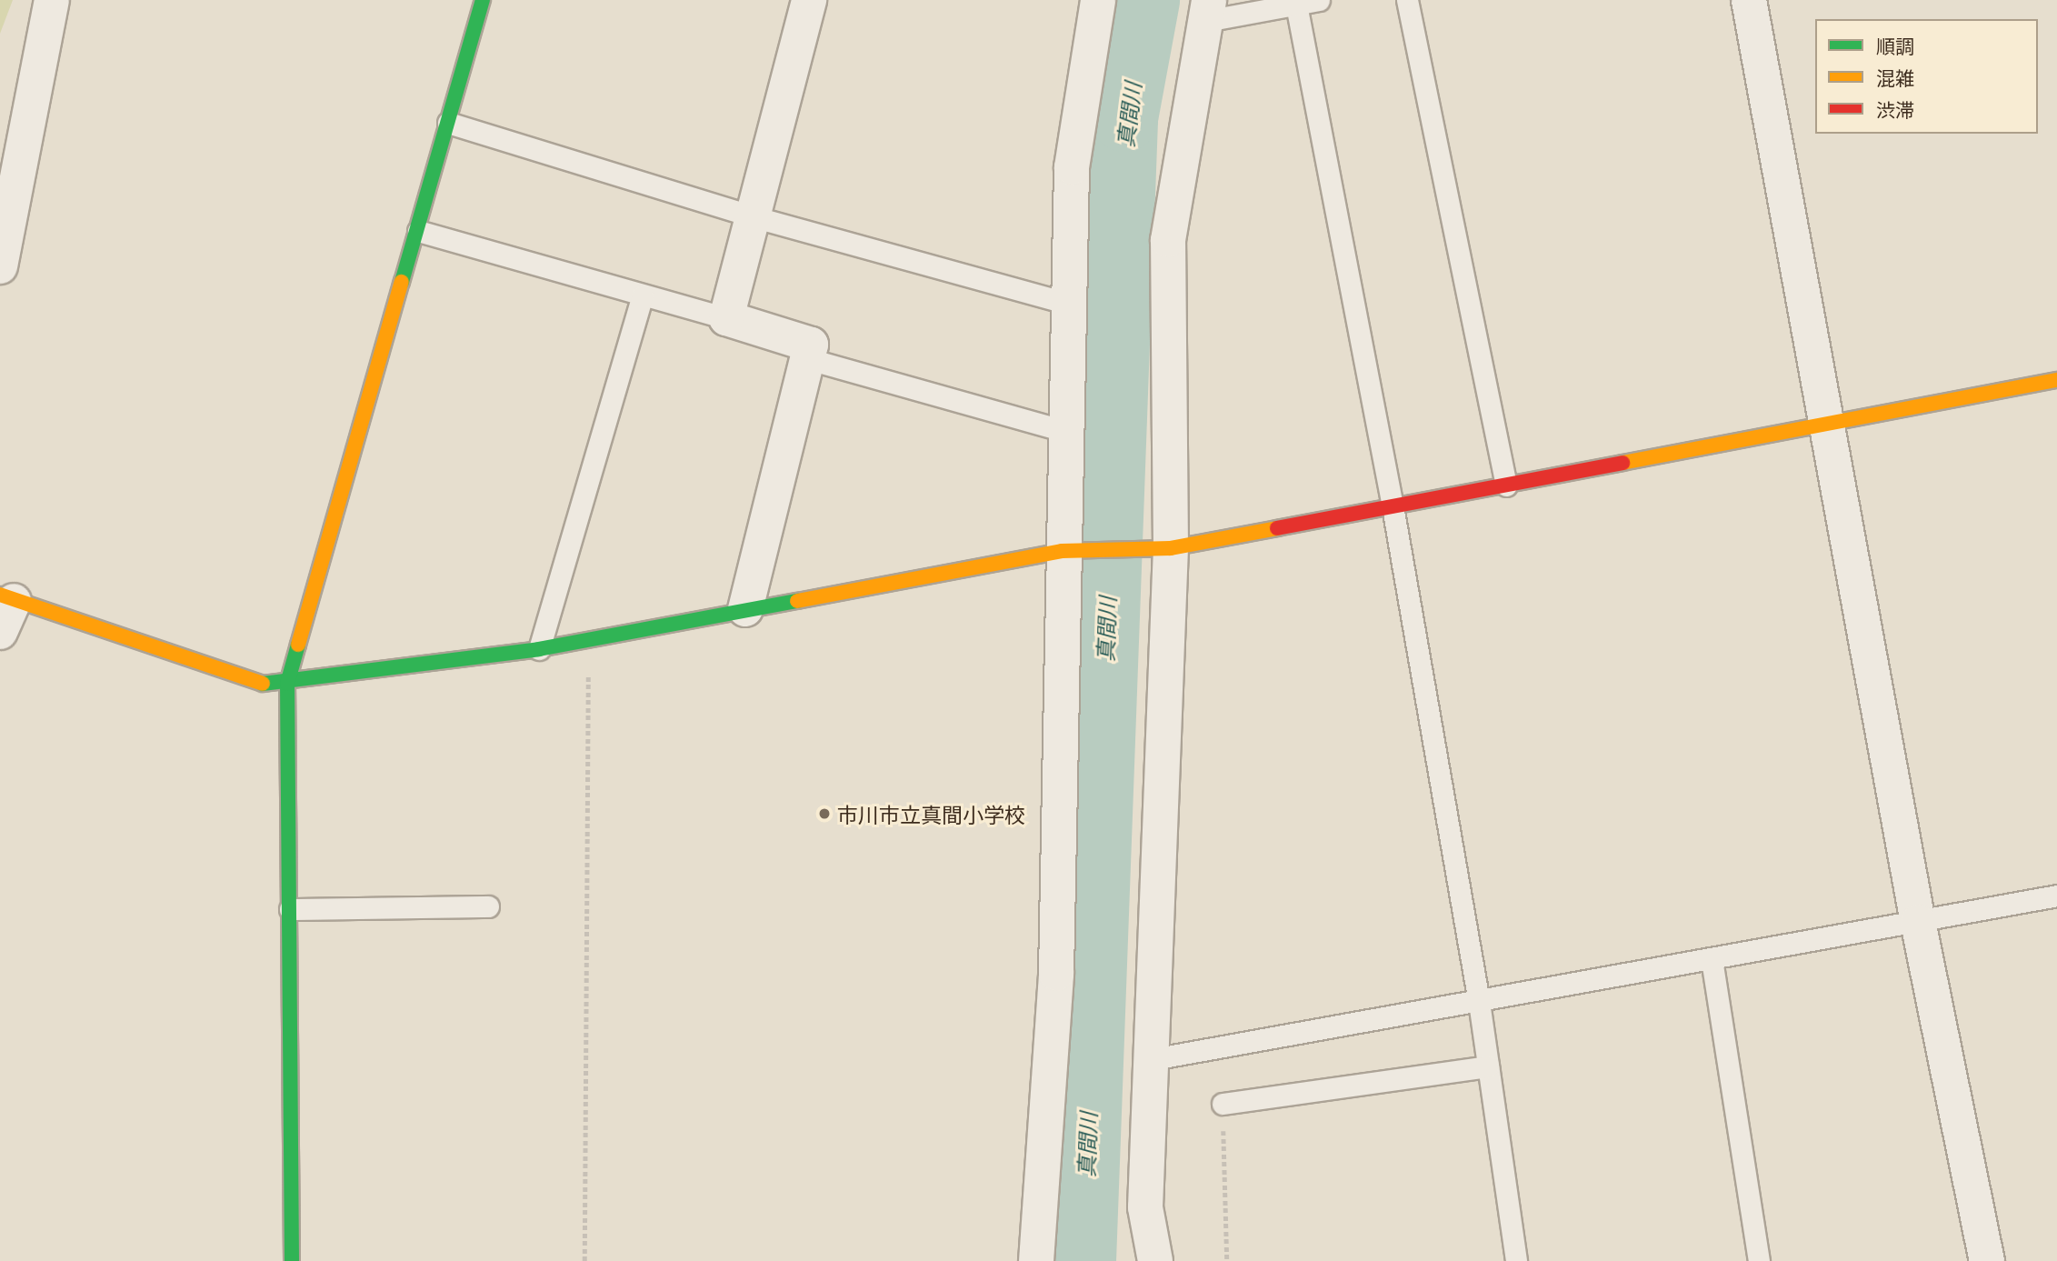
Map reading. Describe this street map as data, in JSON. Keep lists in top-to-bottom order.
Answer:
{
  "water": ["真間川"],
  "places": ["市川市立真間小学校"],
  "legend": ["順調", "混雑", "渋滞"]
}
